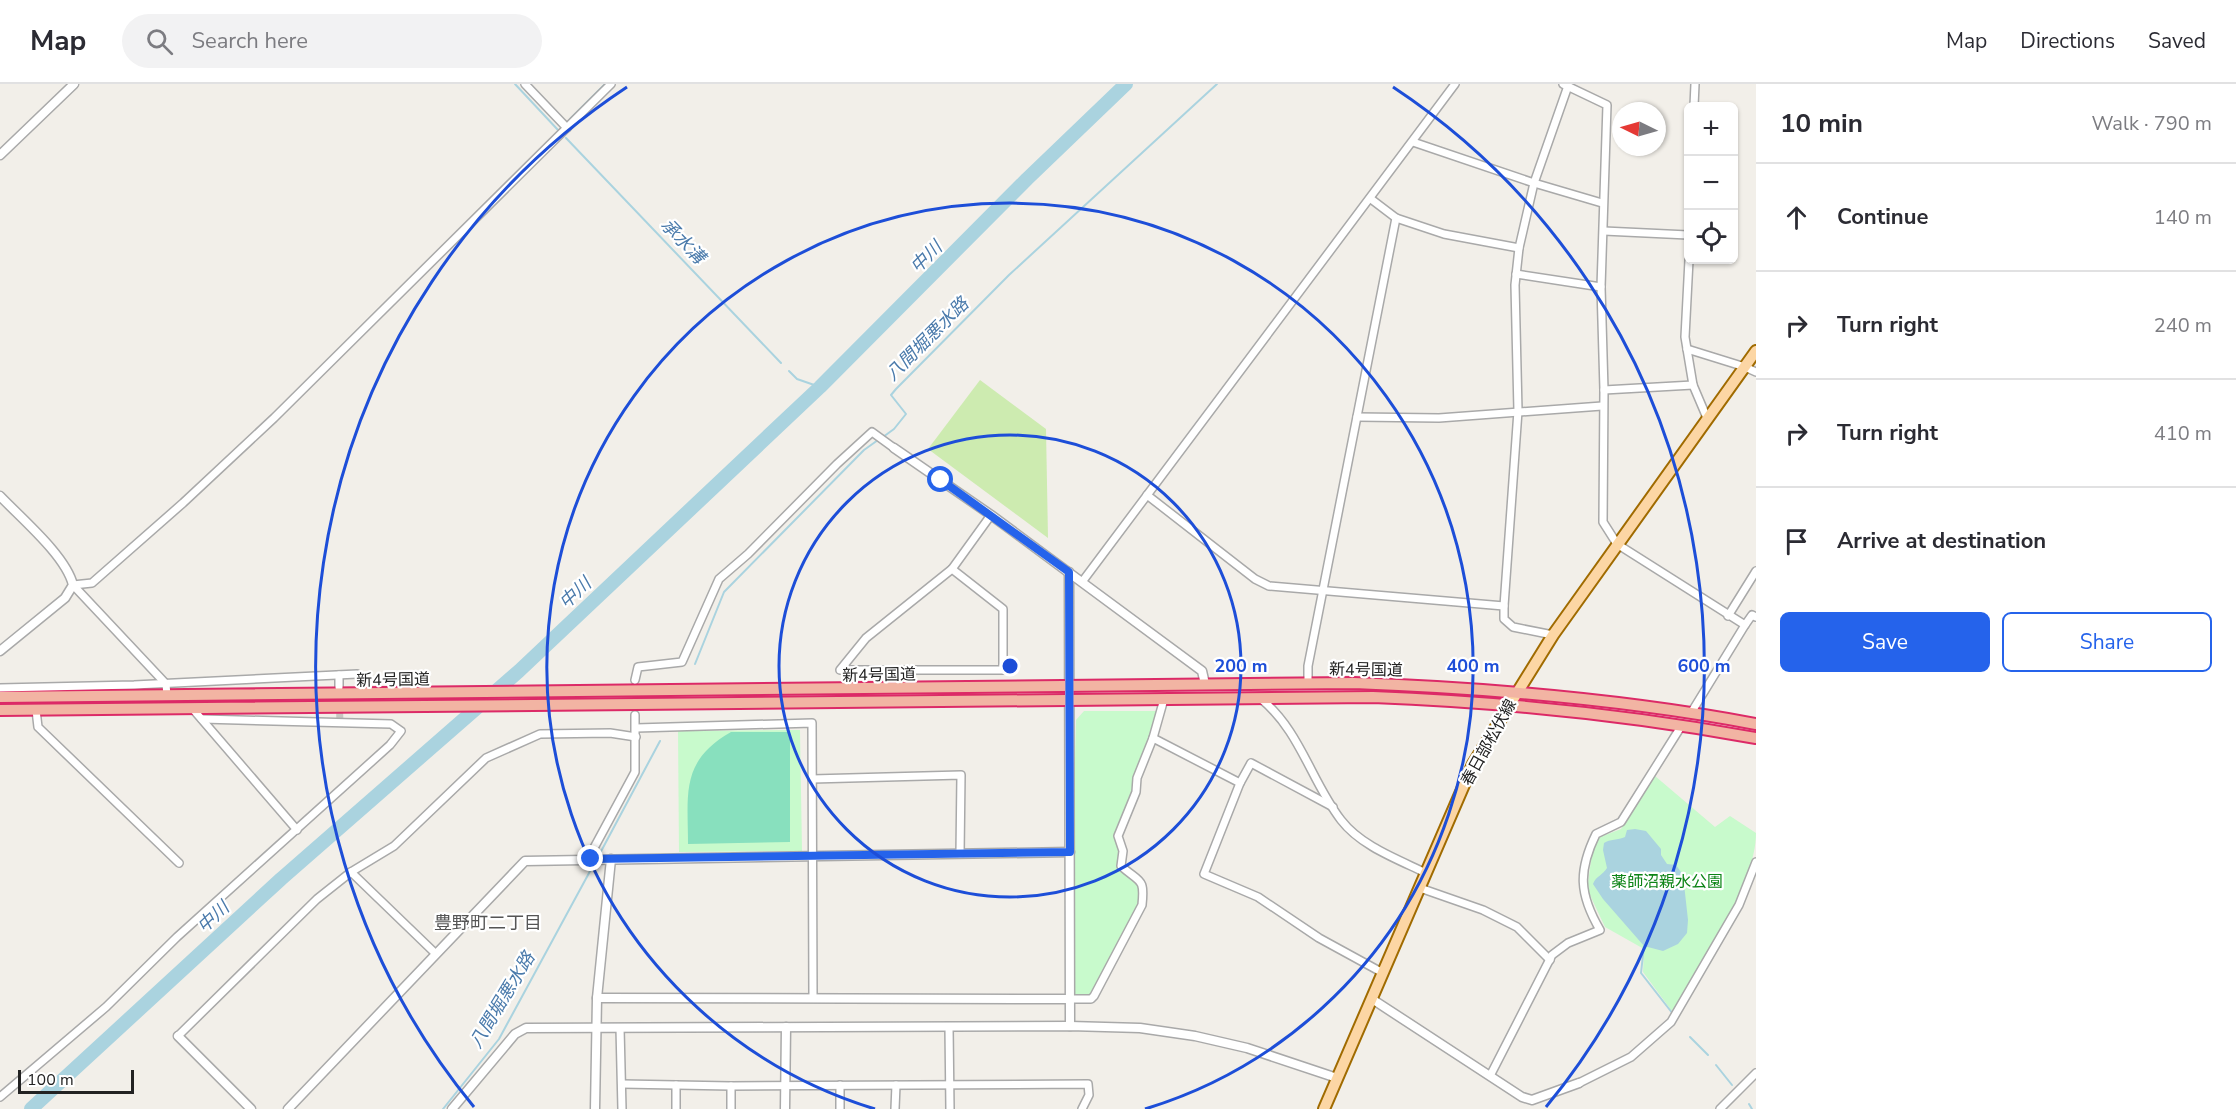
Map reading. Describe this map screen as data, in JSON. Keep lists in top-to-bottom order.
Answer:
{
  "streets": {
    "highway": ["新4号国道"],
    "main road": ["春日部松伏線"]
  },
  "crossings": [
    ["新4号国道", "春日部松伏線"]
  ],
  "districts": ["豊野町二丁目"],
  "water": ["承水溝", "中川", "八間堀悪水路"],
  "parks": ["薬師沼親水公園"],
  "scale_bar": "100 m",
  "north": "left",
  "page": {
    "header": "Map",
    "search": "Search here",
    "nav": ["Map", "Directions", "Saved"],
    "heading": ["10 min", "Walk · 790 m"],
    "map_buttons": ["+", "−"],
    "list": [
      ["Continue", "140 m"],
      ["Turn right", "240 m"],
      ["Turn right", "410 m"],
      "Arrive at destination"
    ],
    "buttons": ["Save", "Share"],
    "scale": "100 m"
  },
  "rings": ["200 m", "400 m", "600 m"]
}
